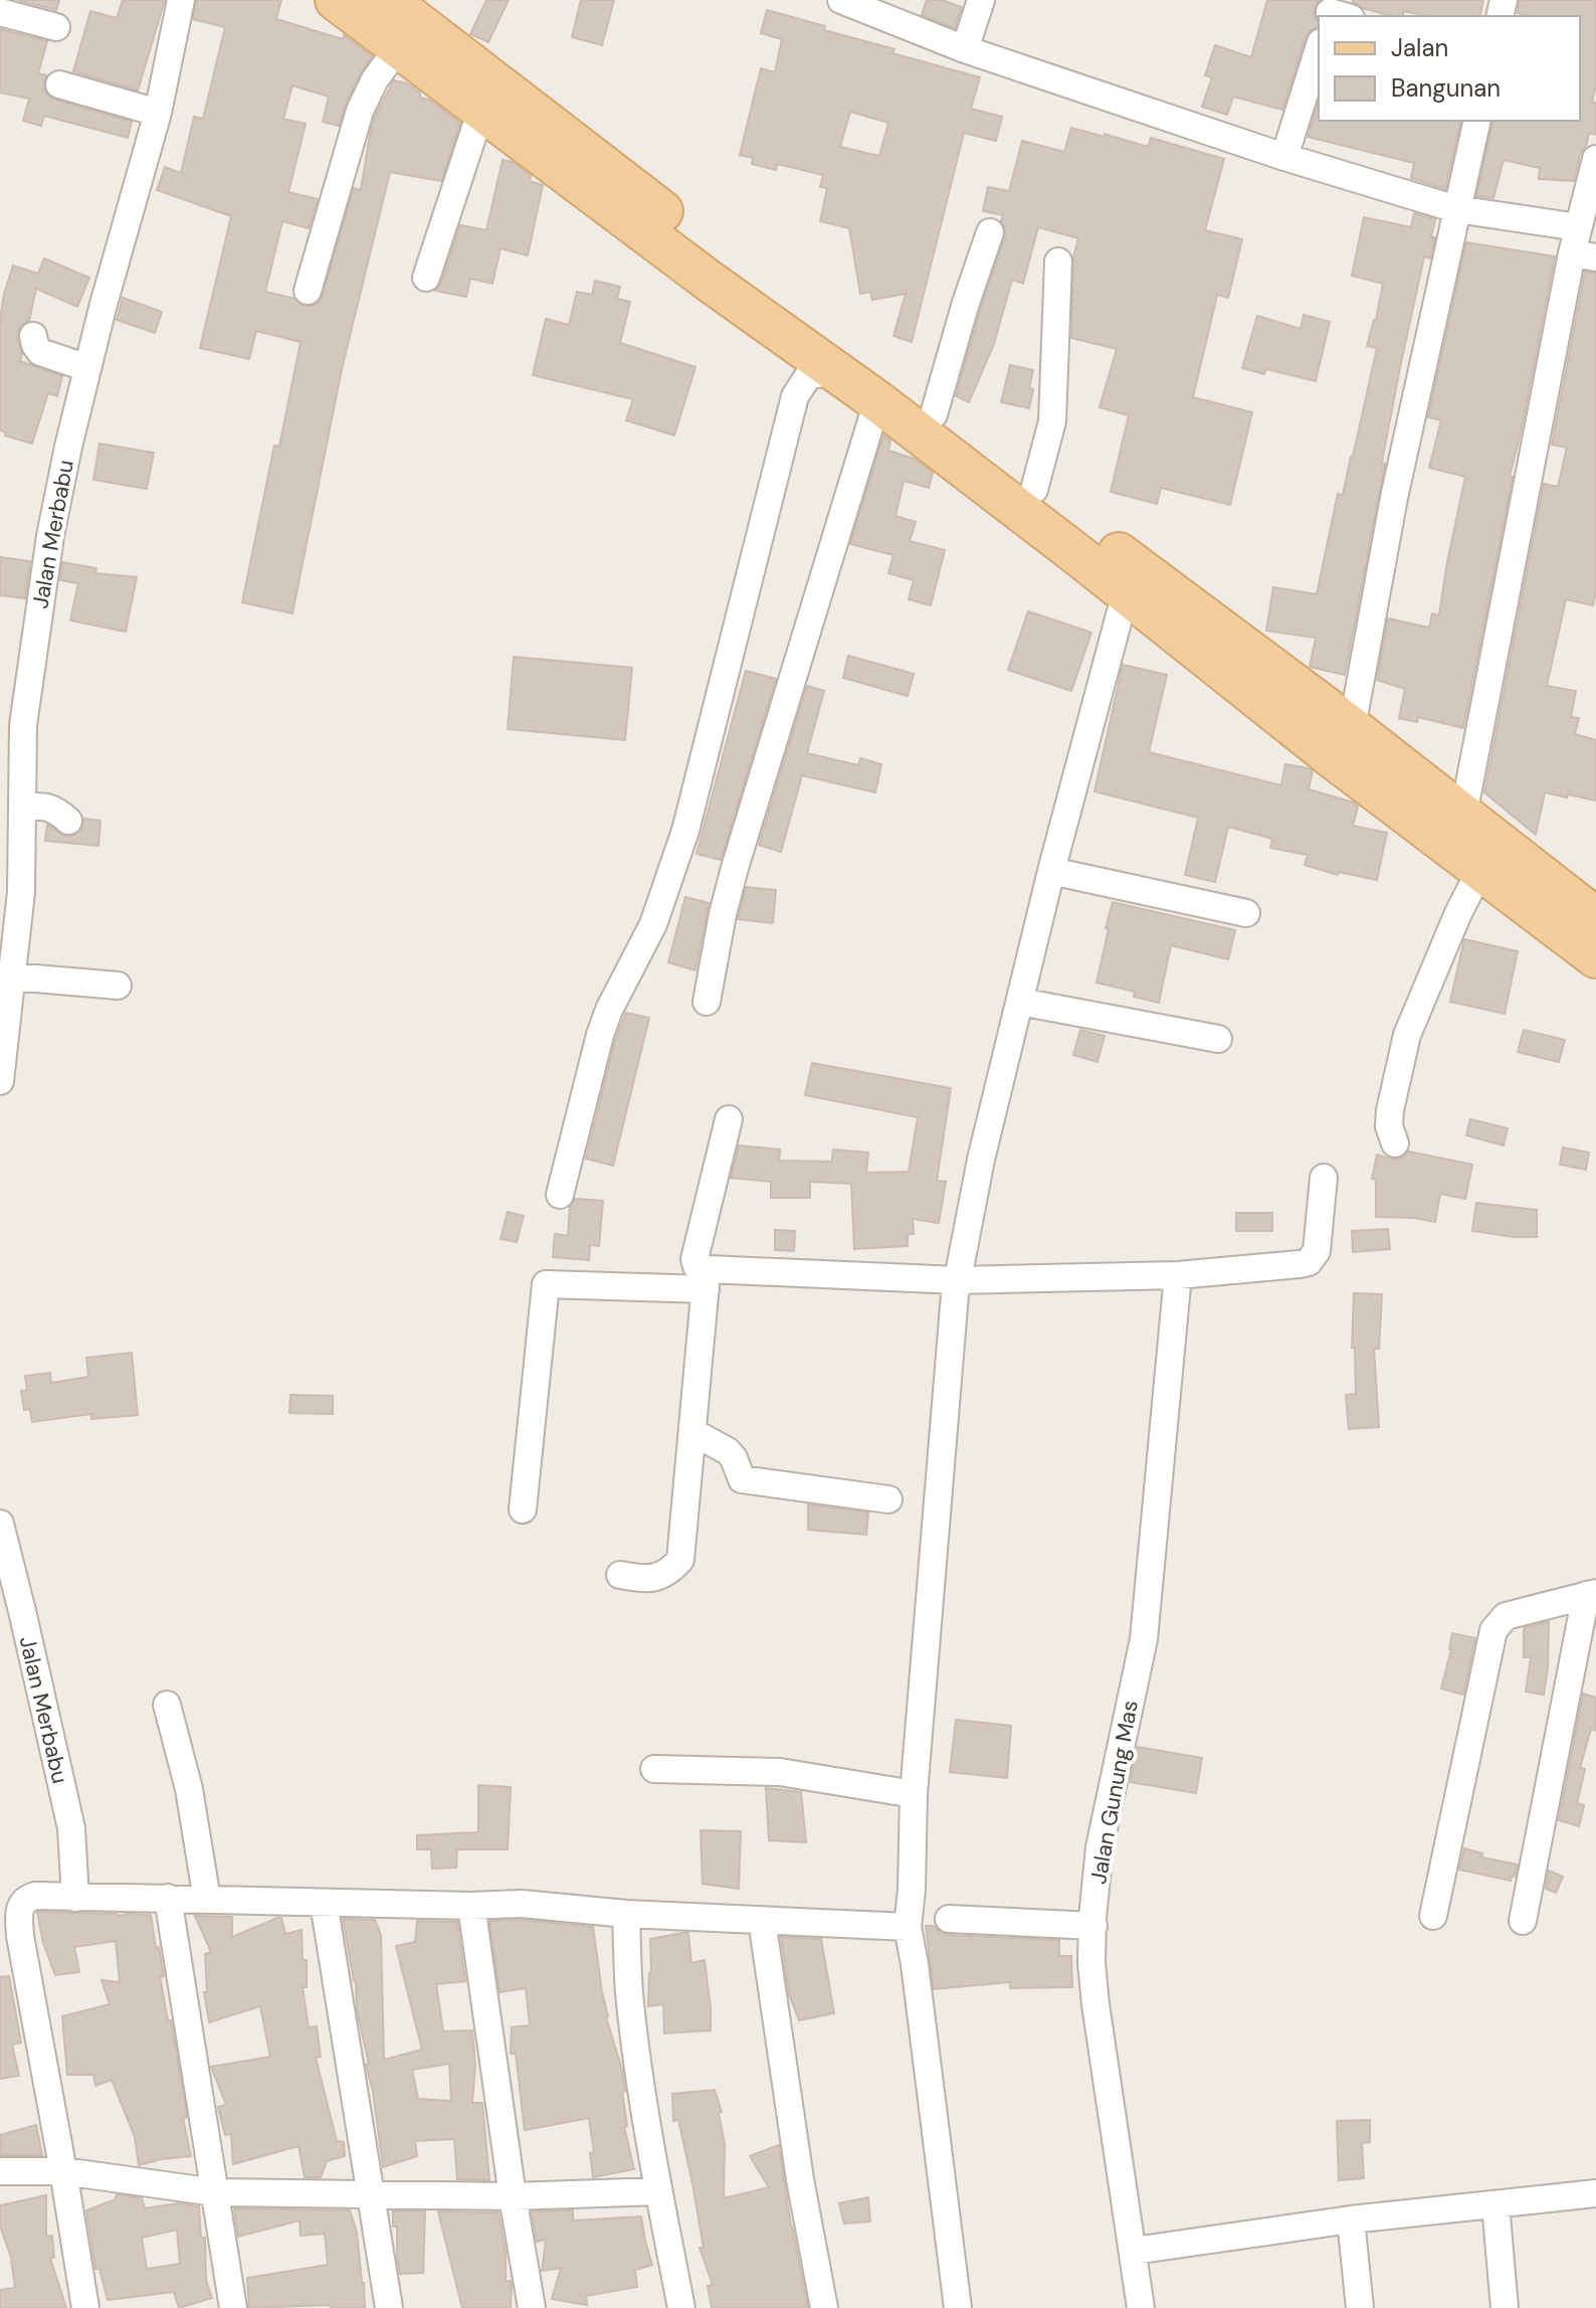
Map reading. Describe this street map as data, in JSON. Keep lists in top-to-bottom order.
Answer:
{
  "streets": {
    "street": ["Jalan Merbabu", "Jalan Gunung Mas"]
  },
  "legend": ["Jalan", "Bangunan"]
}
